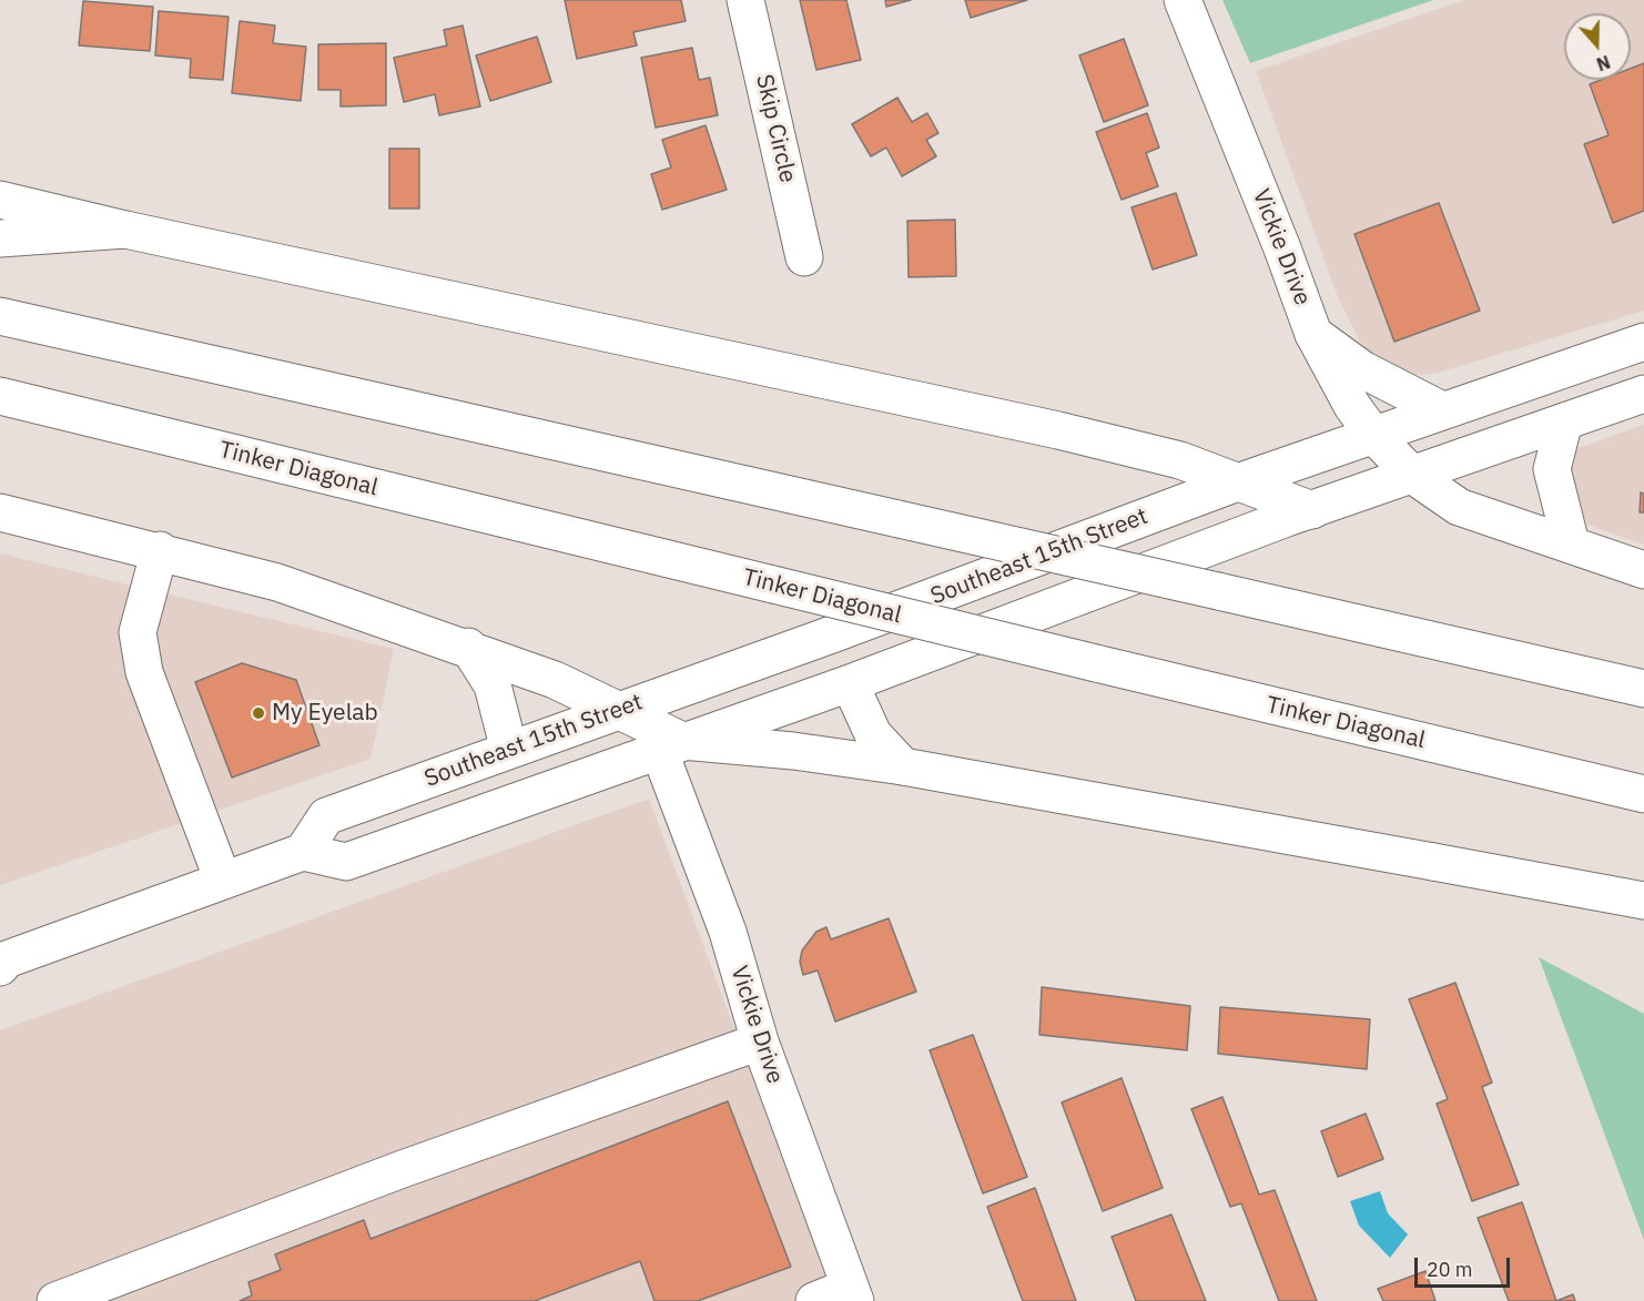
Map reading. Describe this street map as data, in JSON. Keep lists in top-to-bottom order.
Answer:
{
  "streets": {
    "main road": [
      "Skip Circle",
      "Vickie Drive",
      "Tinker Diagonal",
      "Southeast 15th Street"
    ]
  },
  "crossings": [
    ["Vickie Drive", "Southeast 15th Street"]
  ],
  "places": ["My Eyelab"],
  "scale_bar": "20 m",
  "north": "bottom"
}
